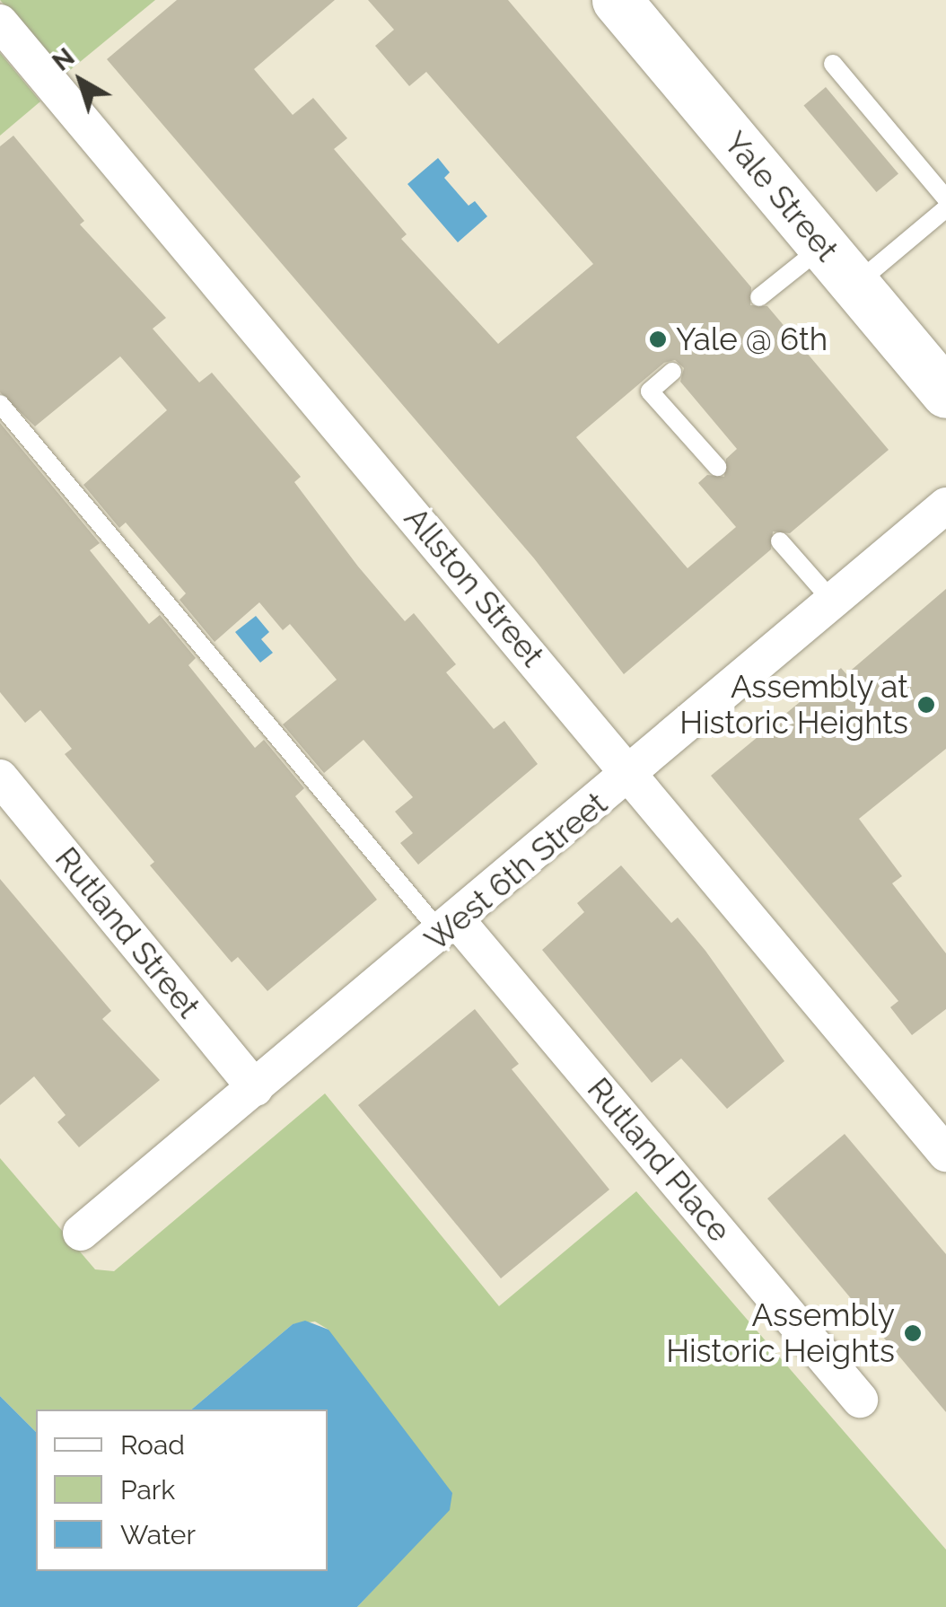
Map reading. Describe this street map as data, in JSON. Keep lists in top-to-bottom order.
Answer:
{
  "streets": {
    "main road": ["Yale Street"],
    "street": [
      "Allston Street",
      "West 6th Street",
      "Rutland Street",
      "Rutland Place"
    ]
  },
  "crossings": [
    ["Allston Street", "West 6th Street"],
    ["West 6th Street", "Rutland Street"],
    ["West 6th Street", "Rutland Place"]
  ],
  "places": ["Yale @ 6th", "Assembly at Historic Heights", "Assembly Historic Heights"],
  "legend": ["Road", "Park", "Water"],
  "north": "top left"
}
